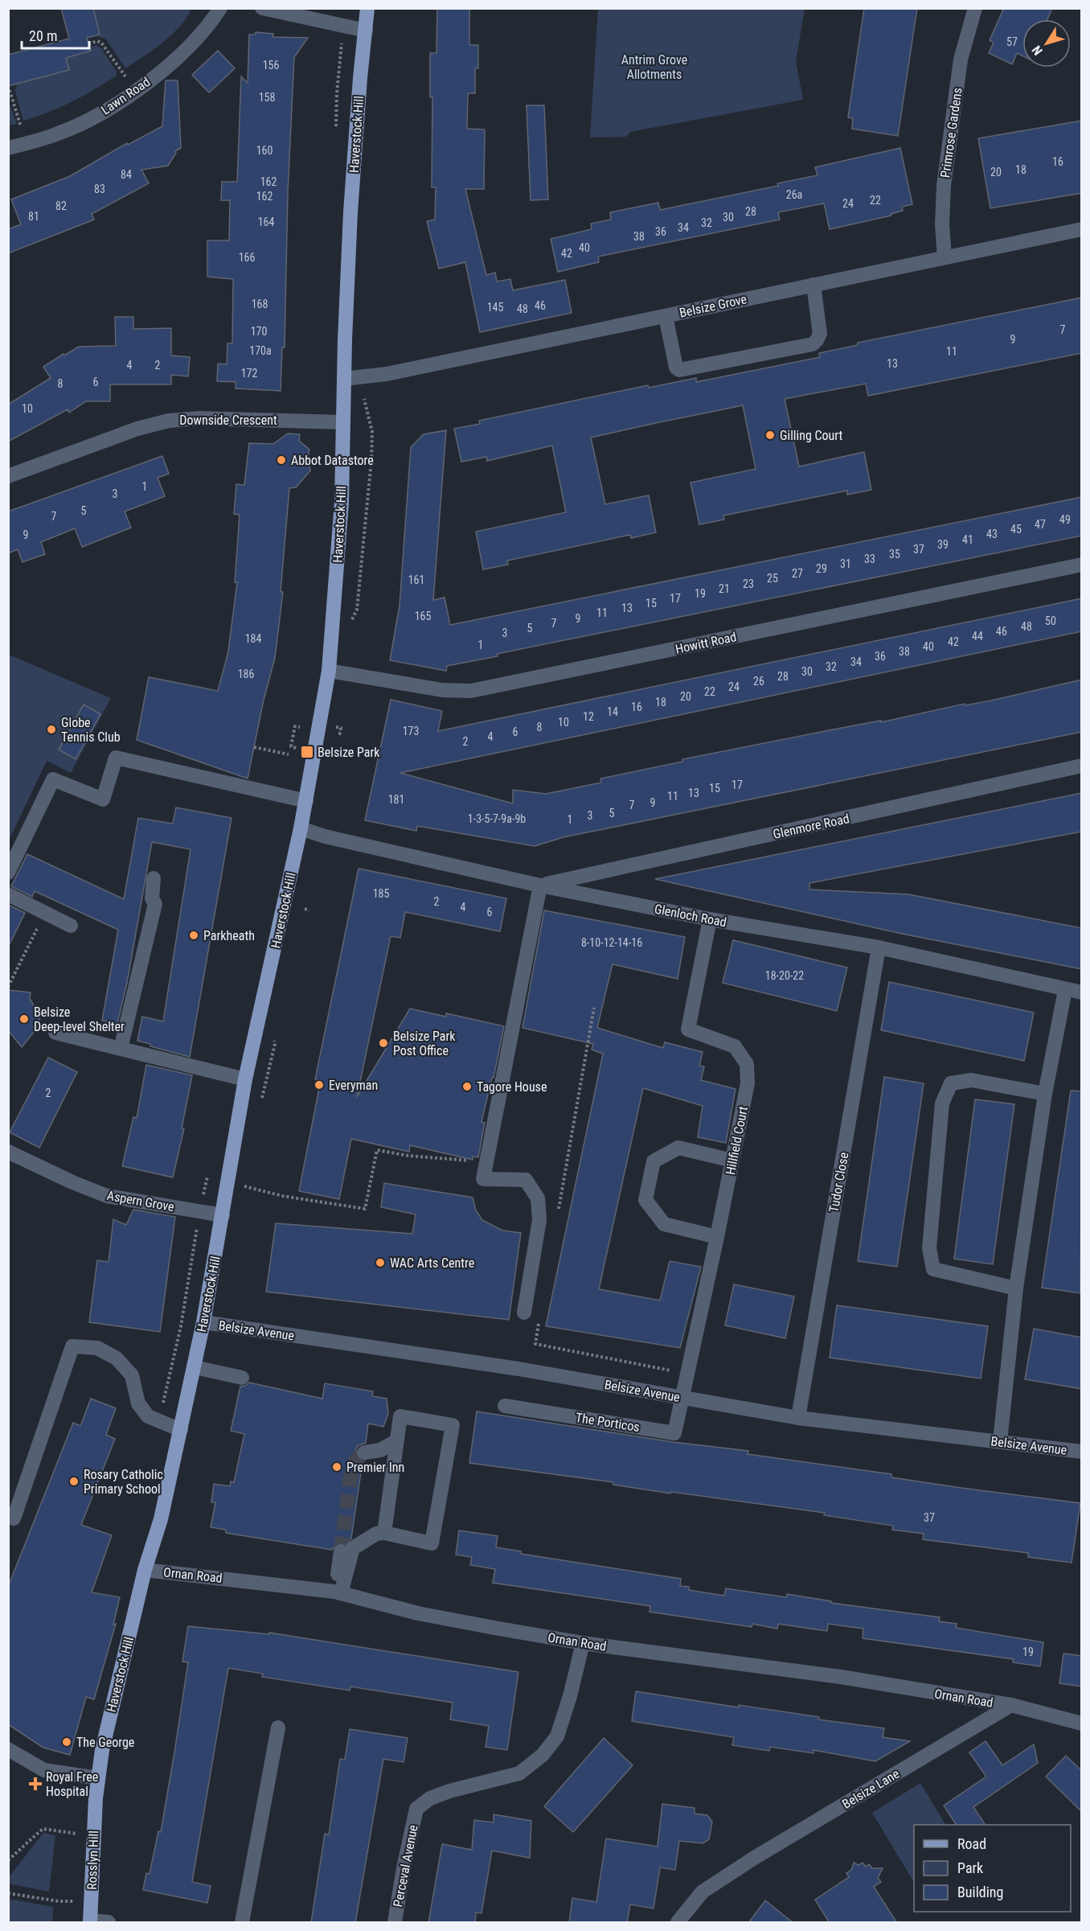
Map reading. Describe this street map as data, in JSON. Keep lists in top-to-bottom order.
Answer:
{
  "streets": {
    "main road": ["Haverstock Hill", "Rosslyn Hill"],
    "street": [
      "Lawn Road",
      "Primrose Gardens",
      "Belsize Grove",
      "Downside Crescent",
      "Howitt Road",
      "Glenmore Road",
      "Glenloch Road",
      "Hillfield Court",
      "Tudor Close",
      "Aspern Grove",
      "Belsize Avenue",
      "The Porticos",
      "Ornan Road",
      "Belsize Lane",
      "Perceval Avenue"
    ]
  },
  "crossings": [
    ["Primrose Gardens", "Belsize Grove"],
    ["Haverstock Hill", "Belsize Grove"],
    ["Haverstock Hill", "Downside Crescent"],
    ["Haverstock Hill", "Howitt Road"],
    ["Haverstock Hill", "Glenloch Road"],
    ["Haverstock Hill", "Aspern Grove"],
    ["Haverstock Hill", "Belsize Avenue"],
    ["Haverstock Hill", "Ornan Road"],
    ["Haverstock Hill", "Rosslyn Hill"],
    ["Glenmore Road", "Glenloch Road"],
    ["Glenloch Road", "Hillfield Court"],
    ["Glenloch Road", "Tudor Close"],
    ["Hillfield Court", "Belsize Avenue"],
    ["Hillfield Court", "The Porticos"],
    ["Tudor Close", "Belsize Avenue"],
    ["Belsize Avenue", "The Porticos"],
    ["Ornan Road", "Belsize Lane"],
    ["Ornan Road", "Perceval Avenue"]
  ],
  "parks": ["Antrim Grove Allotments"],
  "places": {
    "other": [
      "Gilling Court",
      "Abbot Datastore",
      "Globe Tennis Club",
      "Parkheath",
      "Belsize Deep-level Shelter",
      "Belsize Park Post Office",
      "Everyman",
      "Tagore House",
      "WAC Arts Centre",
      "Premier Inn",
      "Rosary Catholic Primary School",
      "The George"
    ],
    "transit": ["Belsize Park"],
    "health": ["Royal Free Hospital"]
  },
  "house_numbers": [
    "57",
    "156",
    "158",
    "160",
    "16",
    "18",
    "20",
    "84",
    "162",
    "83",
    "26a",
    "162",
    "22",
    "24",
    "82",
    "28",
    "81",
    "30",
    "164",
    "32",
    "34",
    "36",
    "38",
    "40",
    "42",
    "166",
    "168",
    "46",
    "145",
    "48",
    "7",
    "170",
    "9",
    "170a",
    "11",
    "13",
    "4",
    "2",
    "172",
    "6",
    "8",
    "10",
    "1",
    "3",
    "5",
    "7",
    "49",
    "47",
    "45",
    "43",
    "9",
    "41",
    "39",
    "37",
    "35",
    "33",
    "31",
    "29",
    "27",
    "25",
    "161",
    "23",
    "21",
    "19",
    "17",
    "15",
    "13",
    "11",
    "165",
    "9",
    "50",
    "7",
    "48",
    "5",
    "46",
    "3",
    "44",
    "184",
    "42",
    "1",
    "40",
    "38",
    "36",
    "34",
    "32",
    "30",
    "186",
    "28",
    "26",
    "24",
    "22",
    "20",
    "18",
    "16",
    "14",
    "12",
    "10",
    "8",
    "173",
    "6",
    "4",
    "2",
    "17",
    "15",
    "13",
    "11",
    "181",
    "9",
    "7",
    "5",
    "3",
    "1-3-5-7-9a-9b",
    "1",
    "185",
    "2",
    "4",
    "6",
    "8-10-12-14-16",
    "18-20-22",
    "2",
    "37",
    "19"
  ],
  "legend": ["Road", "Park", "Building"],
  "scale_bar": "20 m",
  "north": "bottom left"
}
